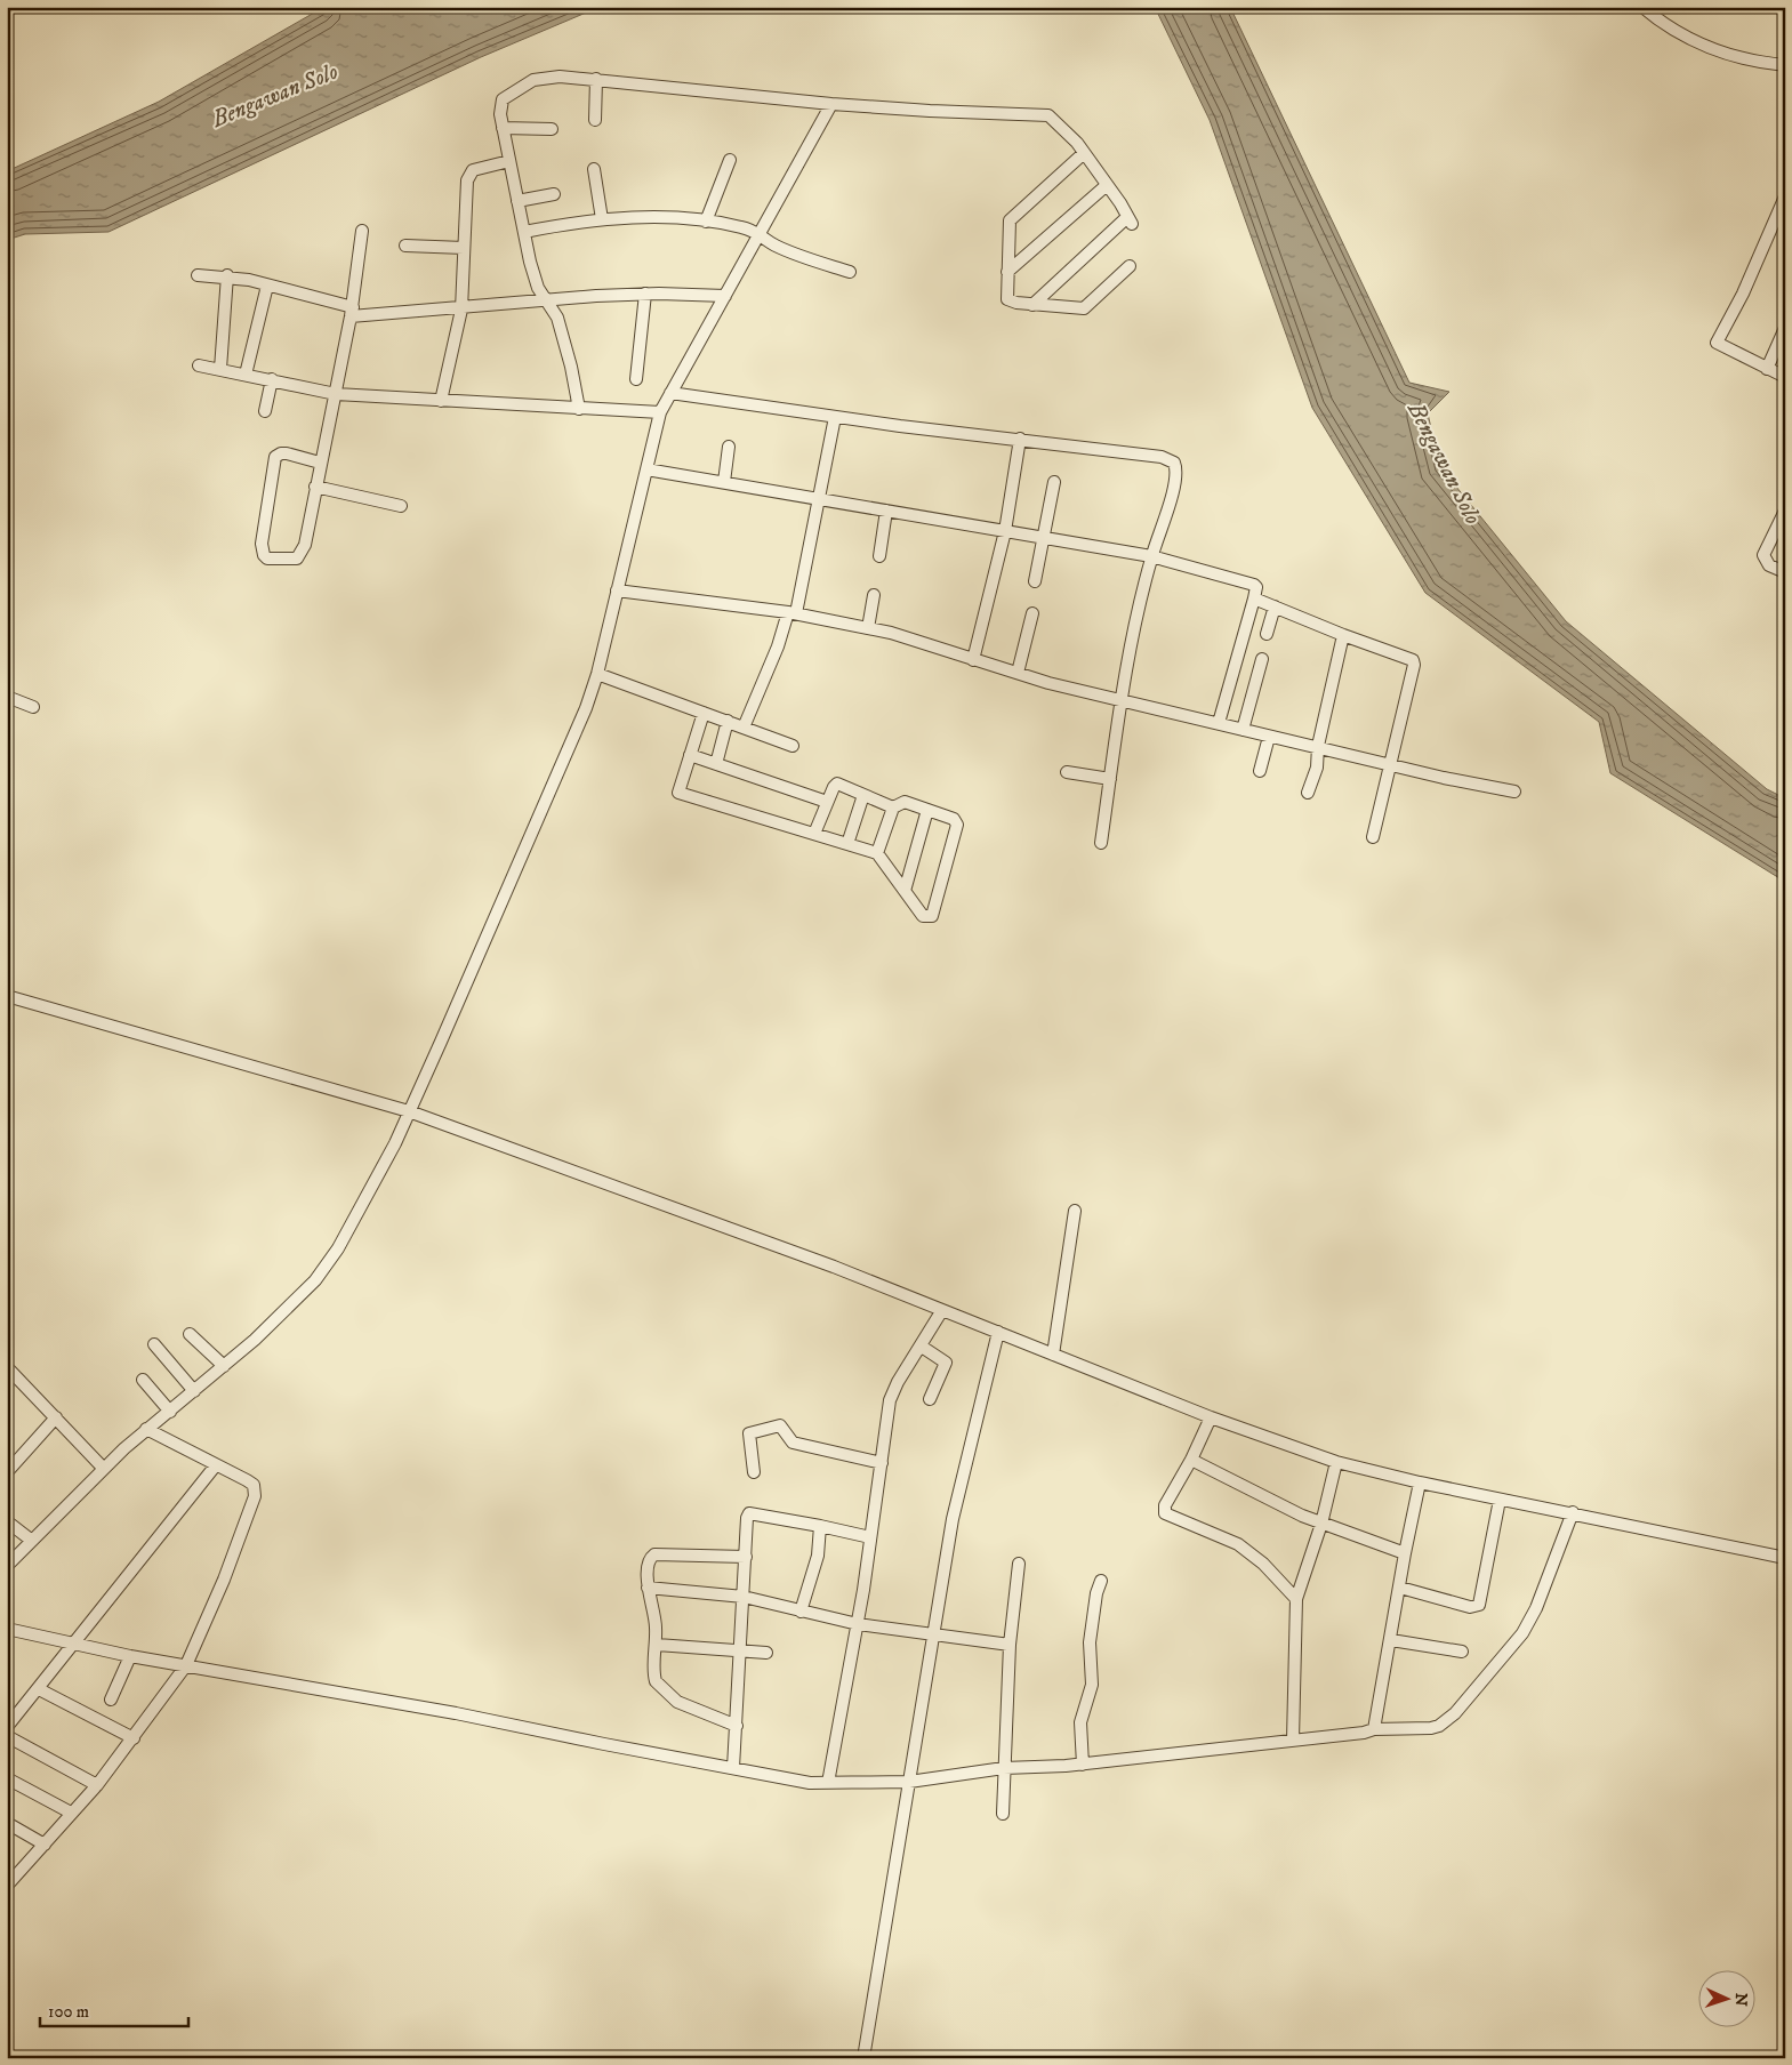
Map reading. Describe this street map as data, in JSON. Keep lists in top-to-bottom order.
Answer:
{
  "water": ["Bengawan Solo"],
  "scale_bar": "100 m",
  "north": "right"
}
